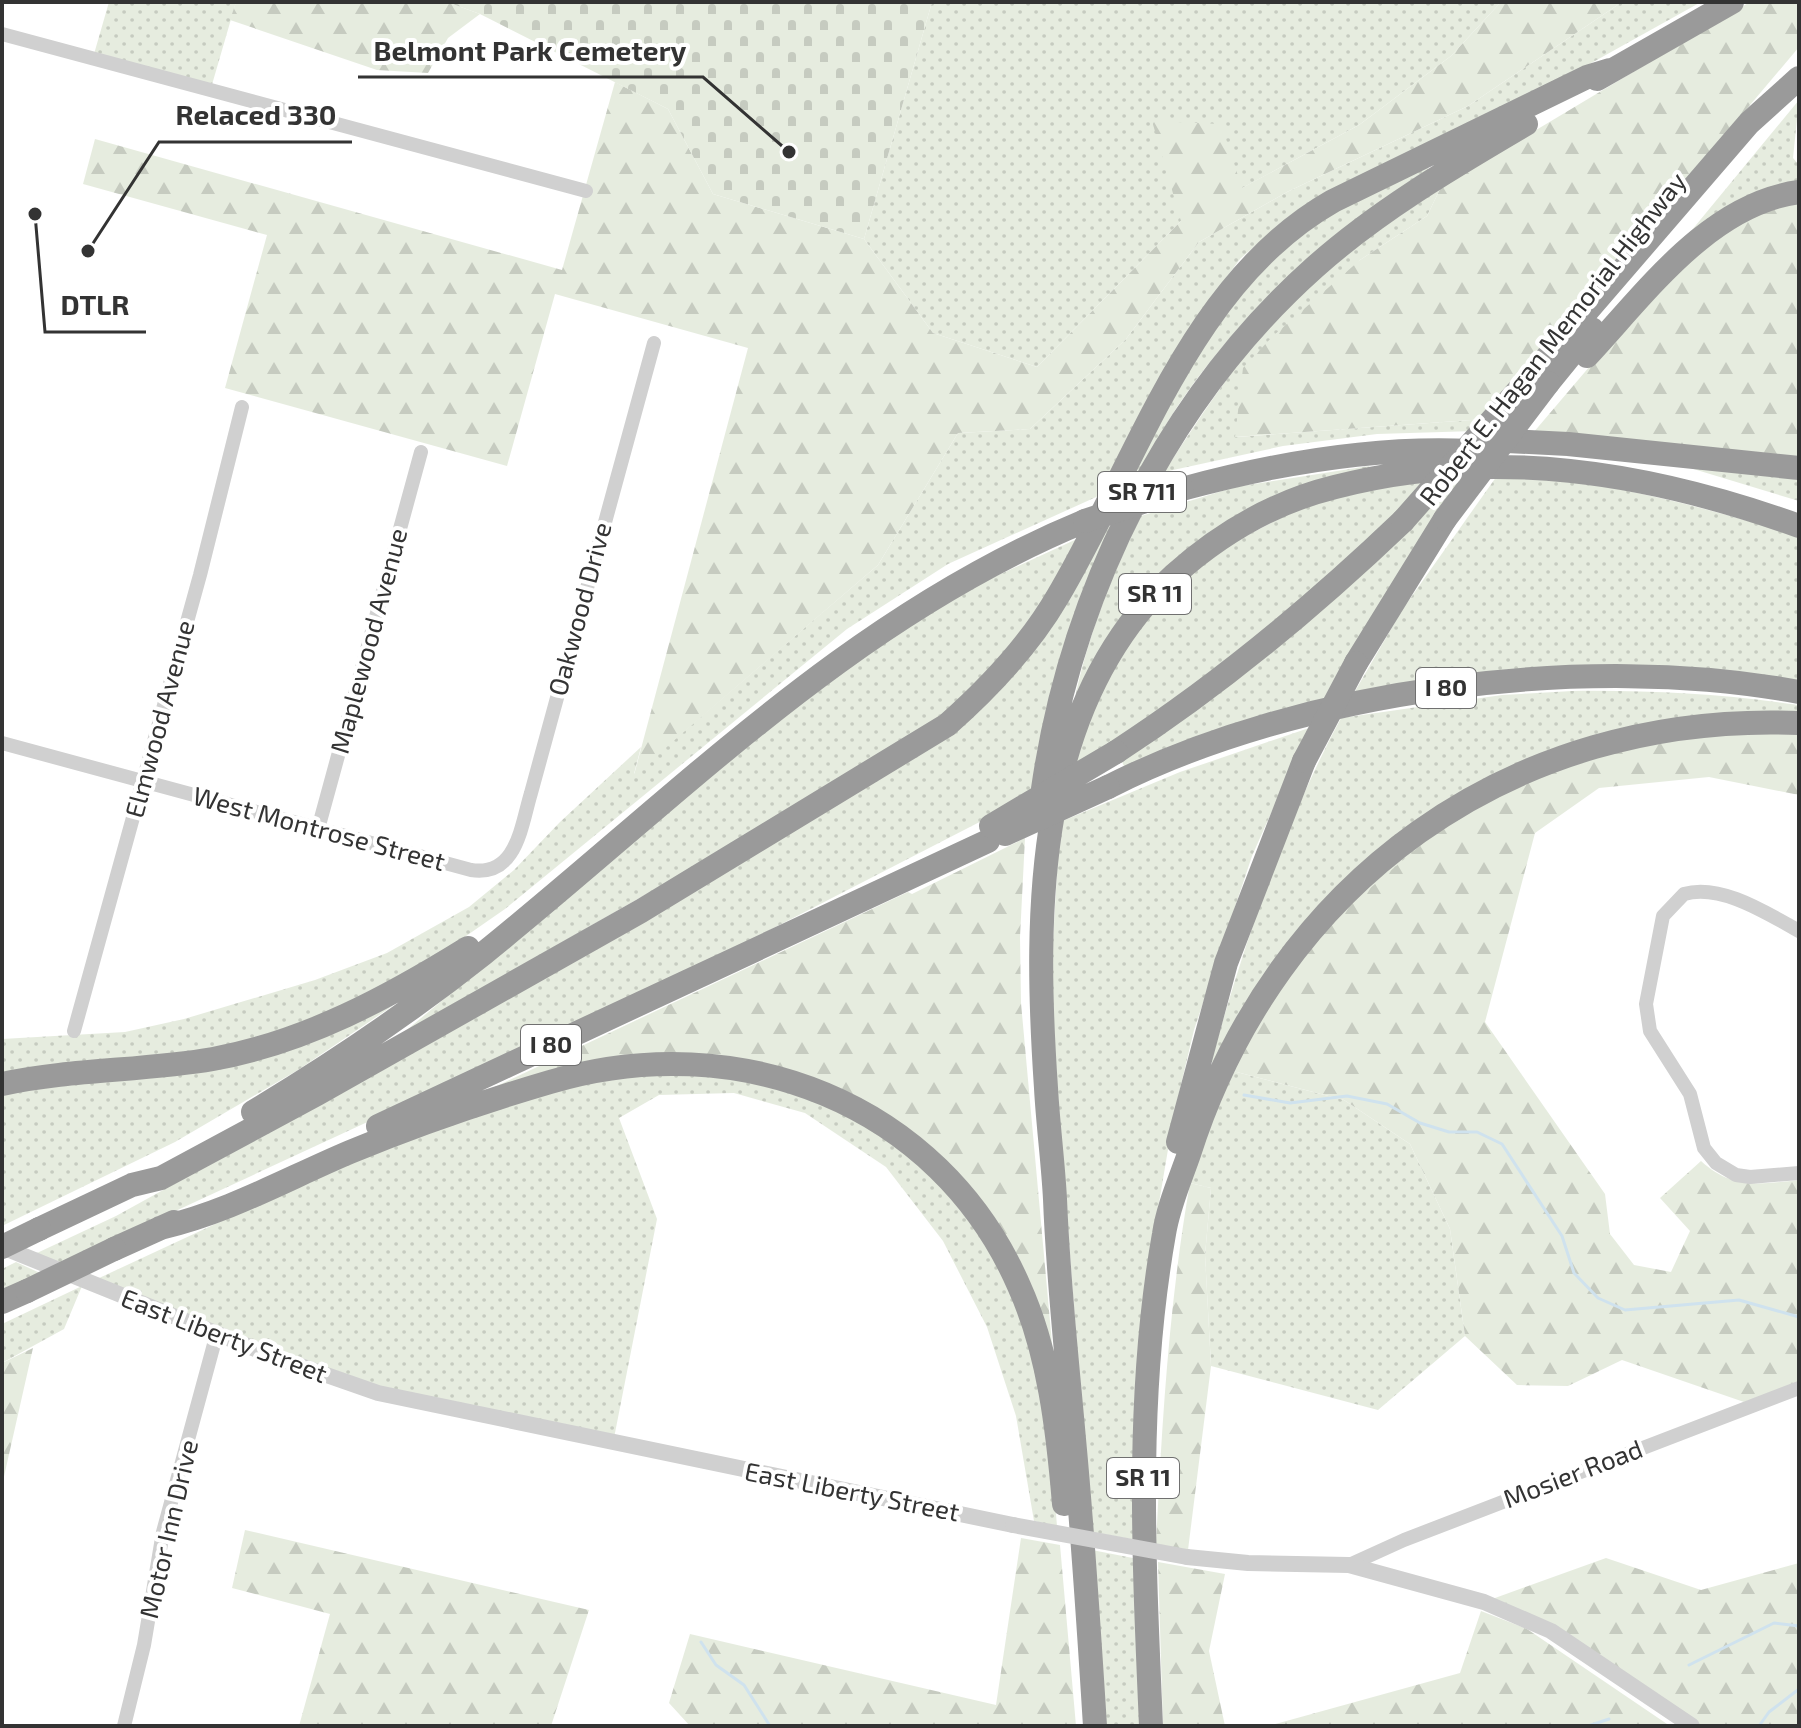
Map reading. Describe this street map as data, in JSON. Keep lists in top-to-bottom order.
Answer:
{
  "streets": {
    "highway": [
      "Robert E. Hagan Memorial Highway",
      "SR 711",
      "SR 11",
      "I 80"
    ],
    "street": [
      "Oakwood Drive",
      "Maplewood Avenue",
      "Elmwood Avenue",
      "West Montrose Street",
      "East Liberty Street",
      "Mosier Road",
      "Motor Inn Drive"
    ]
  },
  "crossings": [
    ["Robert E. Hagan Memorial Highway", "SR 11"],
    ["SR 711", "SR 11"],
    ["Oakwood Drive", "West Montrose Street"],
    ["Maplewood Avenue", "West Montrose Street"],
    ["Elmwood Avenue", "West Montrose Street"],
    ["East Liberty Street", "Mosier Road"],
    ["East Liberty Street", "Motor Inn Drive"]
  ],
  "places": ["Belmont Park Cemetery", "DTLR", "Relaced 330"]
}
